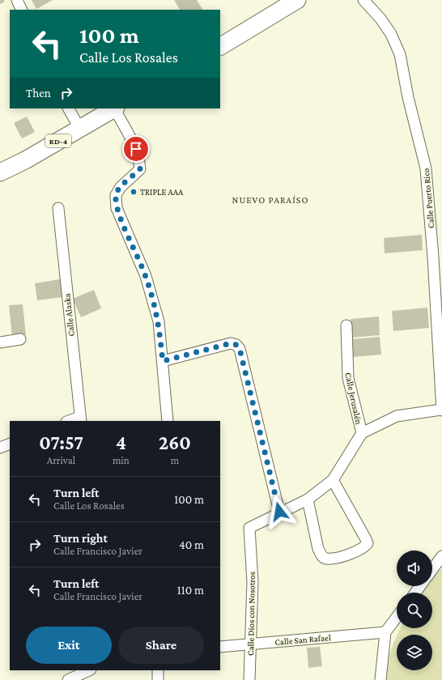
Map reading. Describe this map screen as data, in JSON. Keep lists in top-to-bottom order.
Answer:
{
  "streets": {
    "main road": ["RD-4"],
    "street": [
      "Calle Puerto Rico",
      "Calle Alaska",
      "Calle Jerusalén",
      "Calle Dios con Nosotros",
      "Calle San Rafael"
    ]
  },
  "crossings": [
    ["Calle Dios con Nosotros", "Calle San Rafael"]
  ],
  "districts": ["NUEVO PARAÍSO"],
  "places": ["TRIPLE AAA"],
  "page": {
    "turn": ["100 m", "Calle Los Rosales"],
    "then": "Then",
    "eta": [
      "07:57",
      "Arrival",
      "4",
      "min",
      "260",
      "m"
    ],
    "list": [
      {
        "name": "Turn left",
        "note": "Calle Los Rosales",
        "value": "100 m"
      },
      {
        "name": "Turn right",
        "note": "Calle Francisco Javier",
        "value": "40 m"
      },
      {
        "name": "Turn left",
        "note": "Calle Francisco Javier",
        "value": "110 m"
      }
    ],
    "buttons": ["Exit", "Share"]
  }
}
